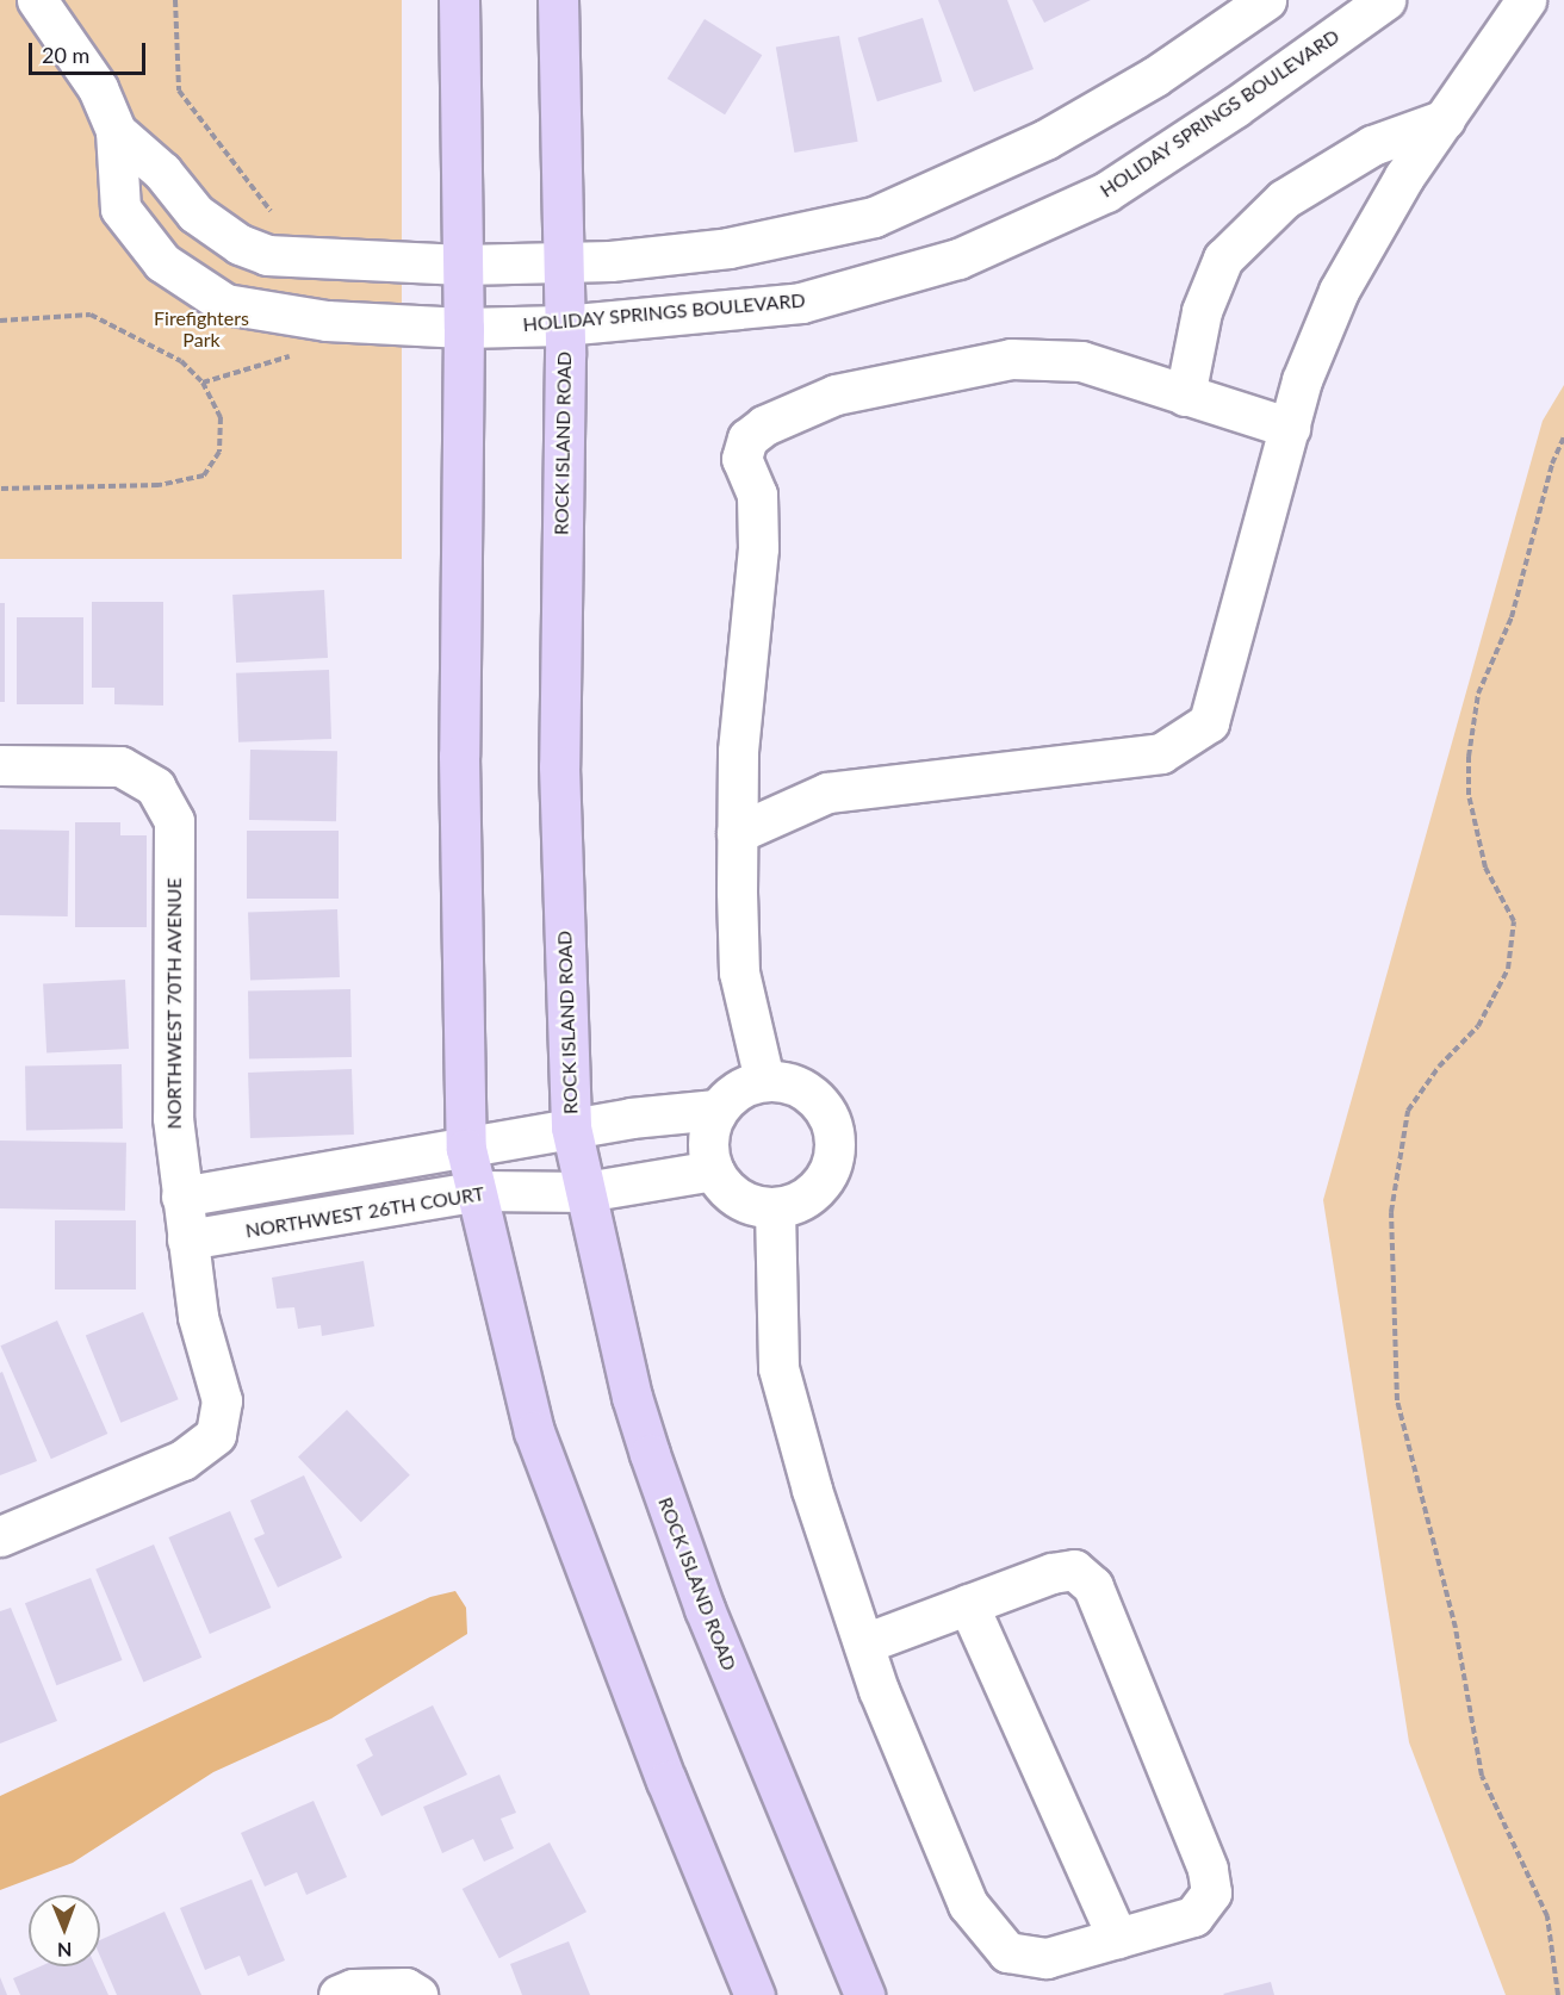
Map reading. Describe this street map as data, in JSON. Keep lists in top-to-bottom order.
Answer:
{
  "streets": {
    "main road": ["ROCK ISLAND ROAD"],
    "street": ["HOLIDAY SPRINGS BOULEVARD", "NORTHWEST 70TH AVENUE", "NORTHWEST 26TH COURT"]
  },
  "crossings": [
    ["HOLIDAY SPRINGS BOULEVARD", "ROCK ISLAND ROAD"],
    ["ROCK ISLAND ROAD", "NORTHWEST 26TH COURT"],
    ["NORTHWEST 70TH AVENUE", "NORTHWEST 26TH COURT"]
  ],
  "parks": ["Firefighters Park"],
  "scale_bar": "20 m",
  "north": "bottom"
}
